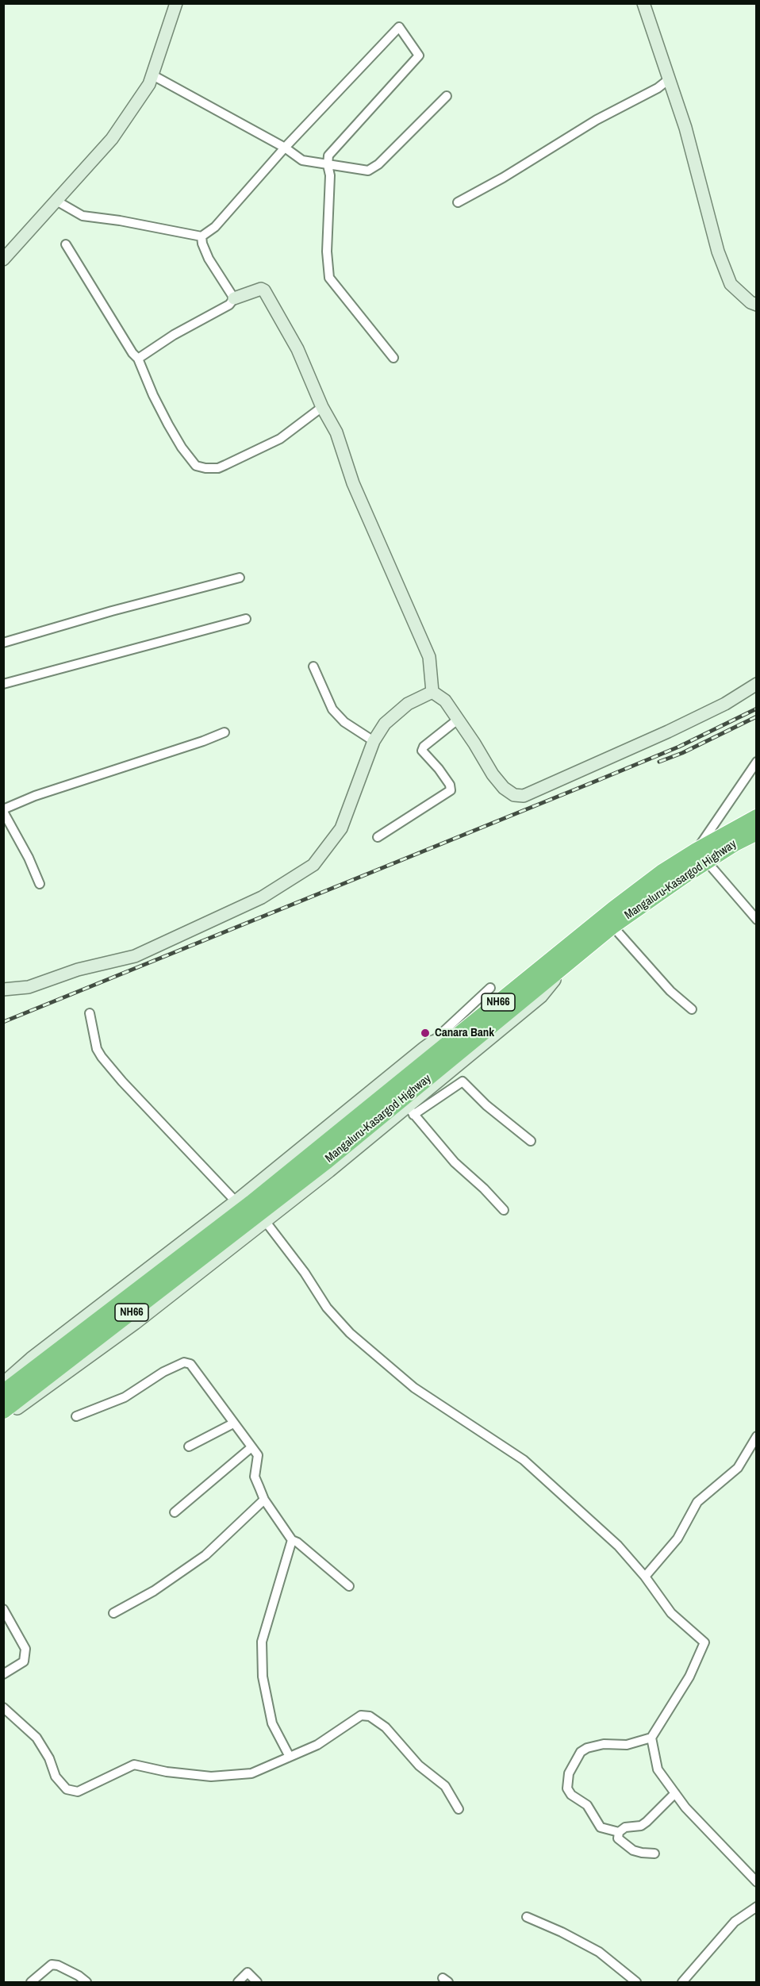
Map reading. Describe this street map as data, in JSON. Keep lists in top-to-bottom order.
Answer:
{
  "streets": {
    "highway": ["Mangaluru-Kasargod Highway", "NH66"]
  },
  "places": ["Canara Bank"]
}
